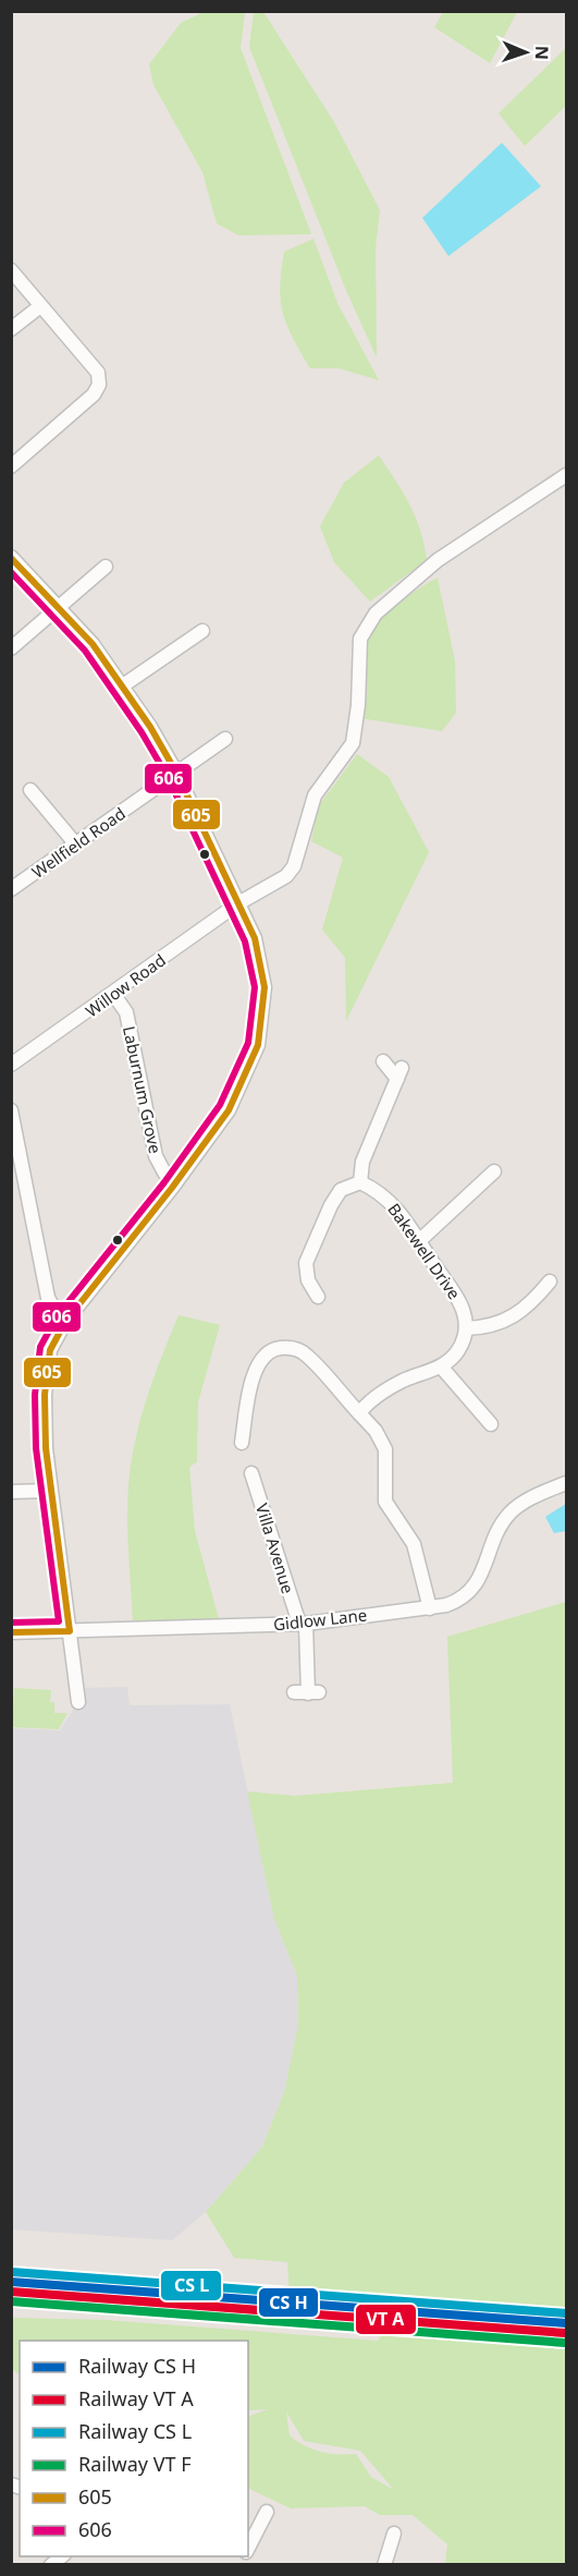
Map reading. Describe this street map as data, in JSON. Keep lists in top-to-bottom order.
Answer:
{
  "streets": {
    "street": [
      "Wellfield Road",
      "Willow Road",
      "Laburnum Grove",
      "Bakewell Drive",
      "Villa Avenue",
      "Gidlow Lane"
    ]
  },
  "crossings": [
    ["Willow Road", "Laburnum Grove"],
    ["Villa Avenue", "Gidlow Lane"]
  ],
  "lines": ["transit line 605", "transit line 606"],
  "legend": [
    "Railway CS H",
    "Railway VT A",
    "Railway CS L",
    "Railway VT F",
    "605",
    "606"
  ],
  "north": "right"
}
